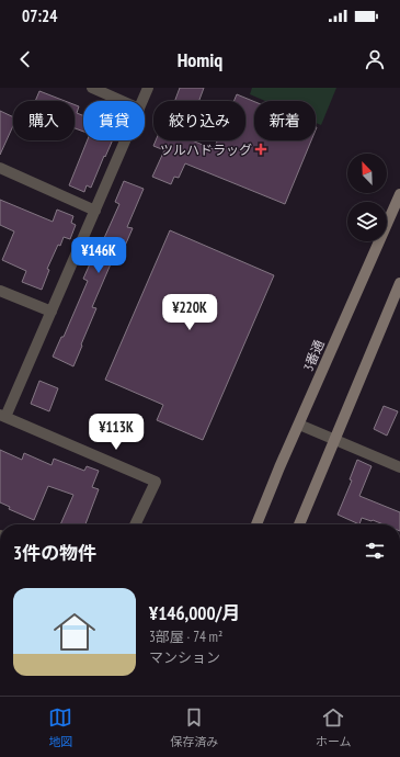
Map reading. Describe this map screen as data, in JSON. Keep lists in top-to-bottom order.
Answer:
{
  "streets": {
    "street": ["3番通"]
  },
  "places": {
    "health": ["ツルハドラッグ"]
  },
  "north": "top left",
  "page": {
    "status": "07:24",
    "header": "Homiq",
    "chip": [
      "購入",
      "賃貸",
      "絞り込み",
      "新着"
    ],
    "price": ["¥146K", "¥220K", "¥113K"],
    "heading": "3件の物件",
    "list": [
      {
        "name": "¥146,000/月",
        "note": "3部屋 · 74 m² · マンション"
      }
    ],
    "tabs": ["地図", "保存済み", "ホーム"]
  }
}
